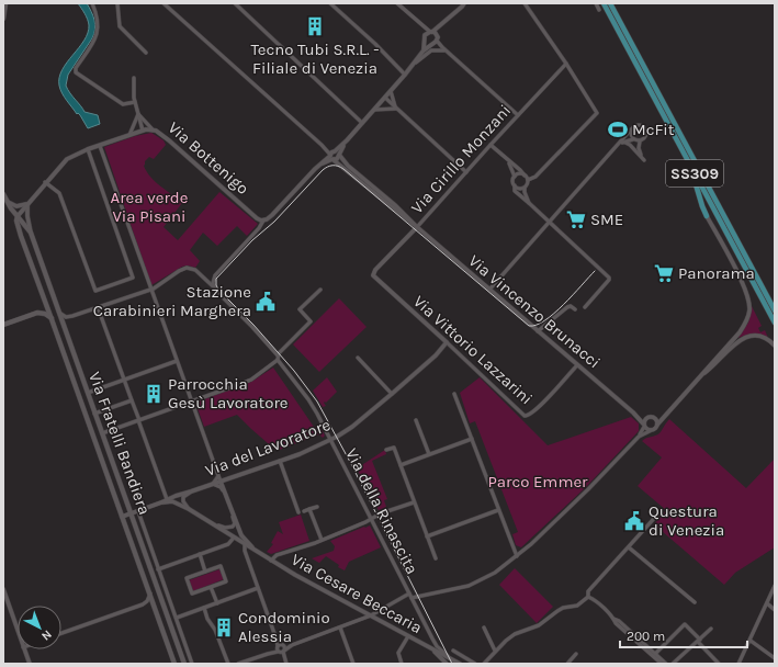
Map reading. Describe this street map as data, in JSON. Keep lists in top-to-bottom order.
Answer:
{
  "streets": {
    "main road": ["SS309", "Via Fratelli Bandiera"],
    "street": [
      "Via Bottenigo",
      "Via Cirillo Monzani",
      "Via Vincenzo Brunacci",
      "Via Vittorio Lazzarini",
      "Via del Lavoratore",
      "Via della Rinascita",
      "Via Cesare Beccaria"
    ]
  },
  "crossings": [
    ["Via Bottenigo", "Via Fratelli Bandiera"],
    ["Via Cirillo Monzani", "Via Vincenzo Brunacci"],
    ["Via Cirillo Monzani", "Via Vittorio Lazzarini"],
    ["Via Vincenzo Brunacci", "Via Vittorio Lazzarini"],
    ["Via Vittorio Lazzarini", "Via del Lavoratore"],
    ["Via Fratelli Bandiera", "Via del Lavoratore"],
    ["Via del Lavoratore", "Via della Rinascita"],
    ["Via del Lavoratore", "Via Cesare Beccaria"],
    ["Via della Rinascita", "Via Cesare Beccaria"]
  ],
  "parks": ["Area verde Via Pisani", "Parco Emmer"],
  "places": {
    "building": ["Tecno Tubi S.R.L. - Filiale di Venezia", "Parrocchia Gesù Lavoratore", "Condominio Alessia"],
    "sports": ["McFit"],
    "supermarket": ["SME", "Panorama"],
    "public building": ["Stazione Carabinieri Marghera", "Questura di Venezia"]
  },
  "scale_bar": "200 m",
  "north": "bottom right"
}
